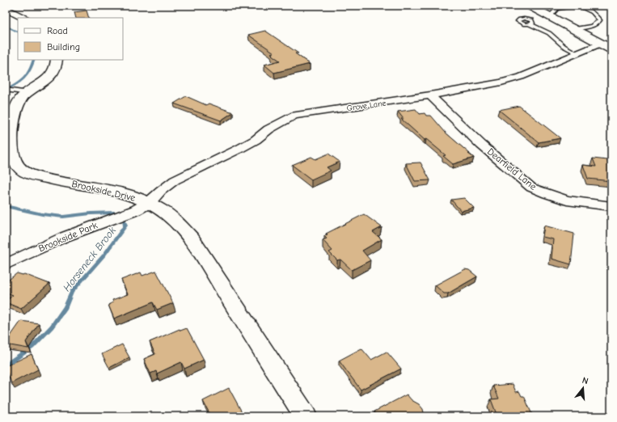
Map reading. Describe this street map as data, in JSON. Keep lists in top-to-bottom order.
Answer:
{
  "streets": {
    "street": [
      "Grove Lane",
      "Dearfield Lane",
      "Brookside Drive",
      "Brookside Park"
    ]
  },
  "crossings": [
    ["Grove Lane", "Dearfield Lane"],
    ["Grove Lane", "Brookside Drive"],
    ["Grove Lane", "Brookside Park"],
    ["Brookside Drive", "Brookside Park"]
  ],
  "water": ["Horseneck Brook"],
  "legend": ["Road", "Building"],
  "north": "top"
}
